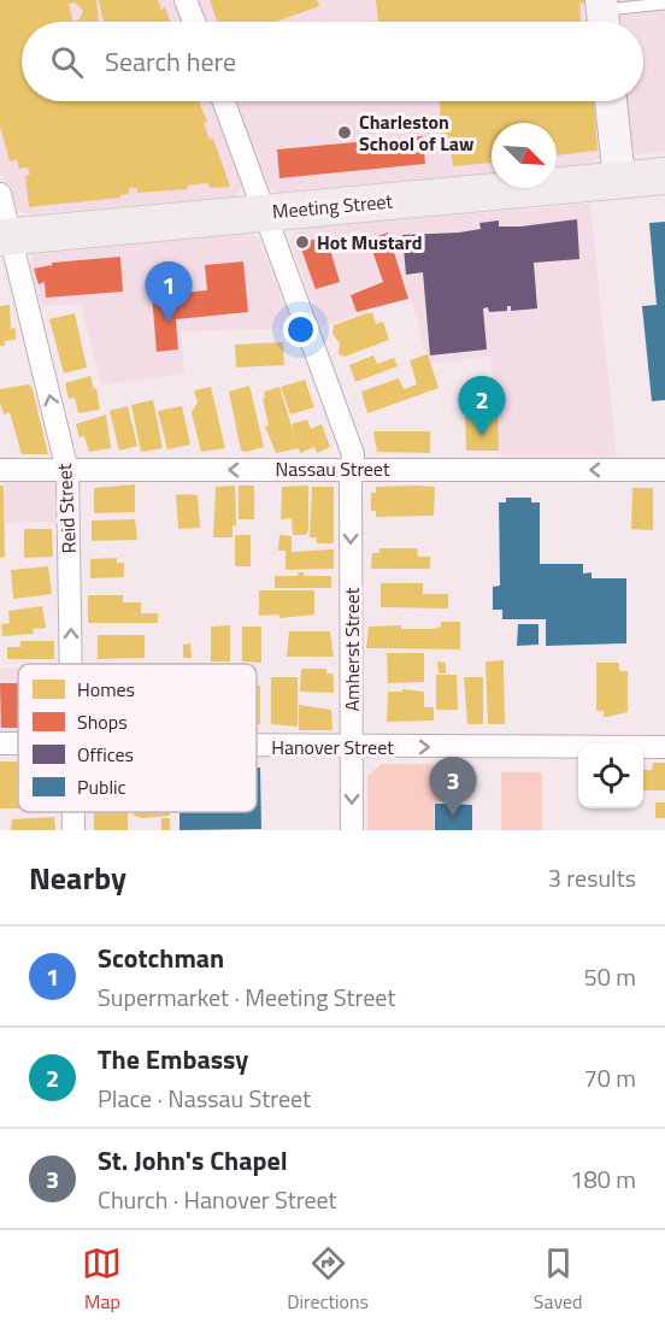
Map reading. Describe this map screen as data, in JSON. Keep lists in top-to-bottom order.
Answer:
{
  "streets": {
    "main road": ["Meeting Street"],
    "street": [
      "Nassau Street",
      "Reid Street",
      "Amherst Street",
      "Hanover Street"
    ]
  },
  "crossings": [
    ["Meeting Street", "Reid Street"],
    ["Meeting Street", "Amherst Street"],
    ["Nassau Street", "Reid Street"],
    ["Nassau Street", "Amherst Street"],
    ["Amherst Street", "Hanover Street"]
  ],
  "one_way": [
    "Nassau Street",
    "Reid Street",
    "Amherst Street",
    "Hanover Street"
  ],
  "places": ["Charleston School of Law", "Hot Mustard"],
  "legend": [
    "Homes",
    "Shops",
    "Offices",
    "Public"
  ],
  "north": "bottom right",
  "page": {
    "search": "Search here",
    "pins": ["1", "2", "3"],
    "heading": ["Nearby", "3 results"],
    "list": [
      {
        "mark": "1",
        "name": "Scotchman",
        "note": "Supermarket · Meeting Street",
        "value": "50 m"
      },
      {
        "mark": "2",
        "name": "The Embassy",
        "note": "Place · Nassau Street",
        "value": "70 m"
      },
      {
        "mark": "3",
        "name": "St. John's Chapel",
        "note": "Church · Hanover Street",
        "value": "180 m"
      }
    ],
    "nav": ["Map", "Directions", "Saved"]
  }
}
